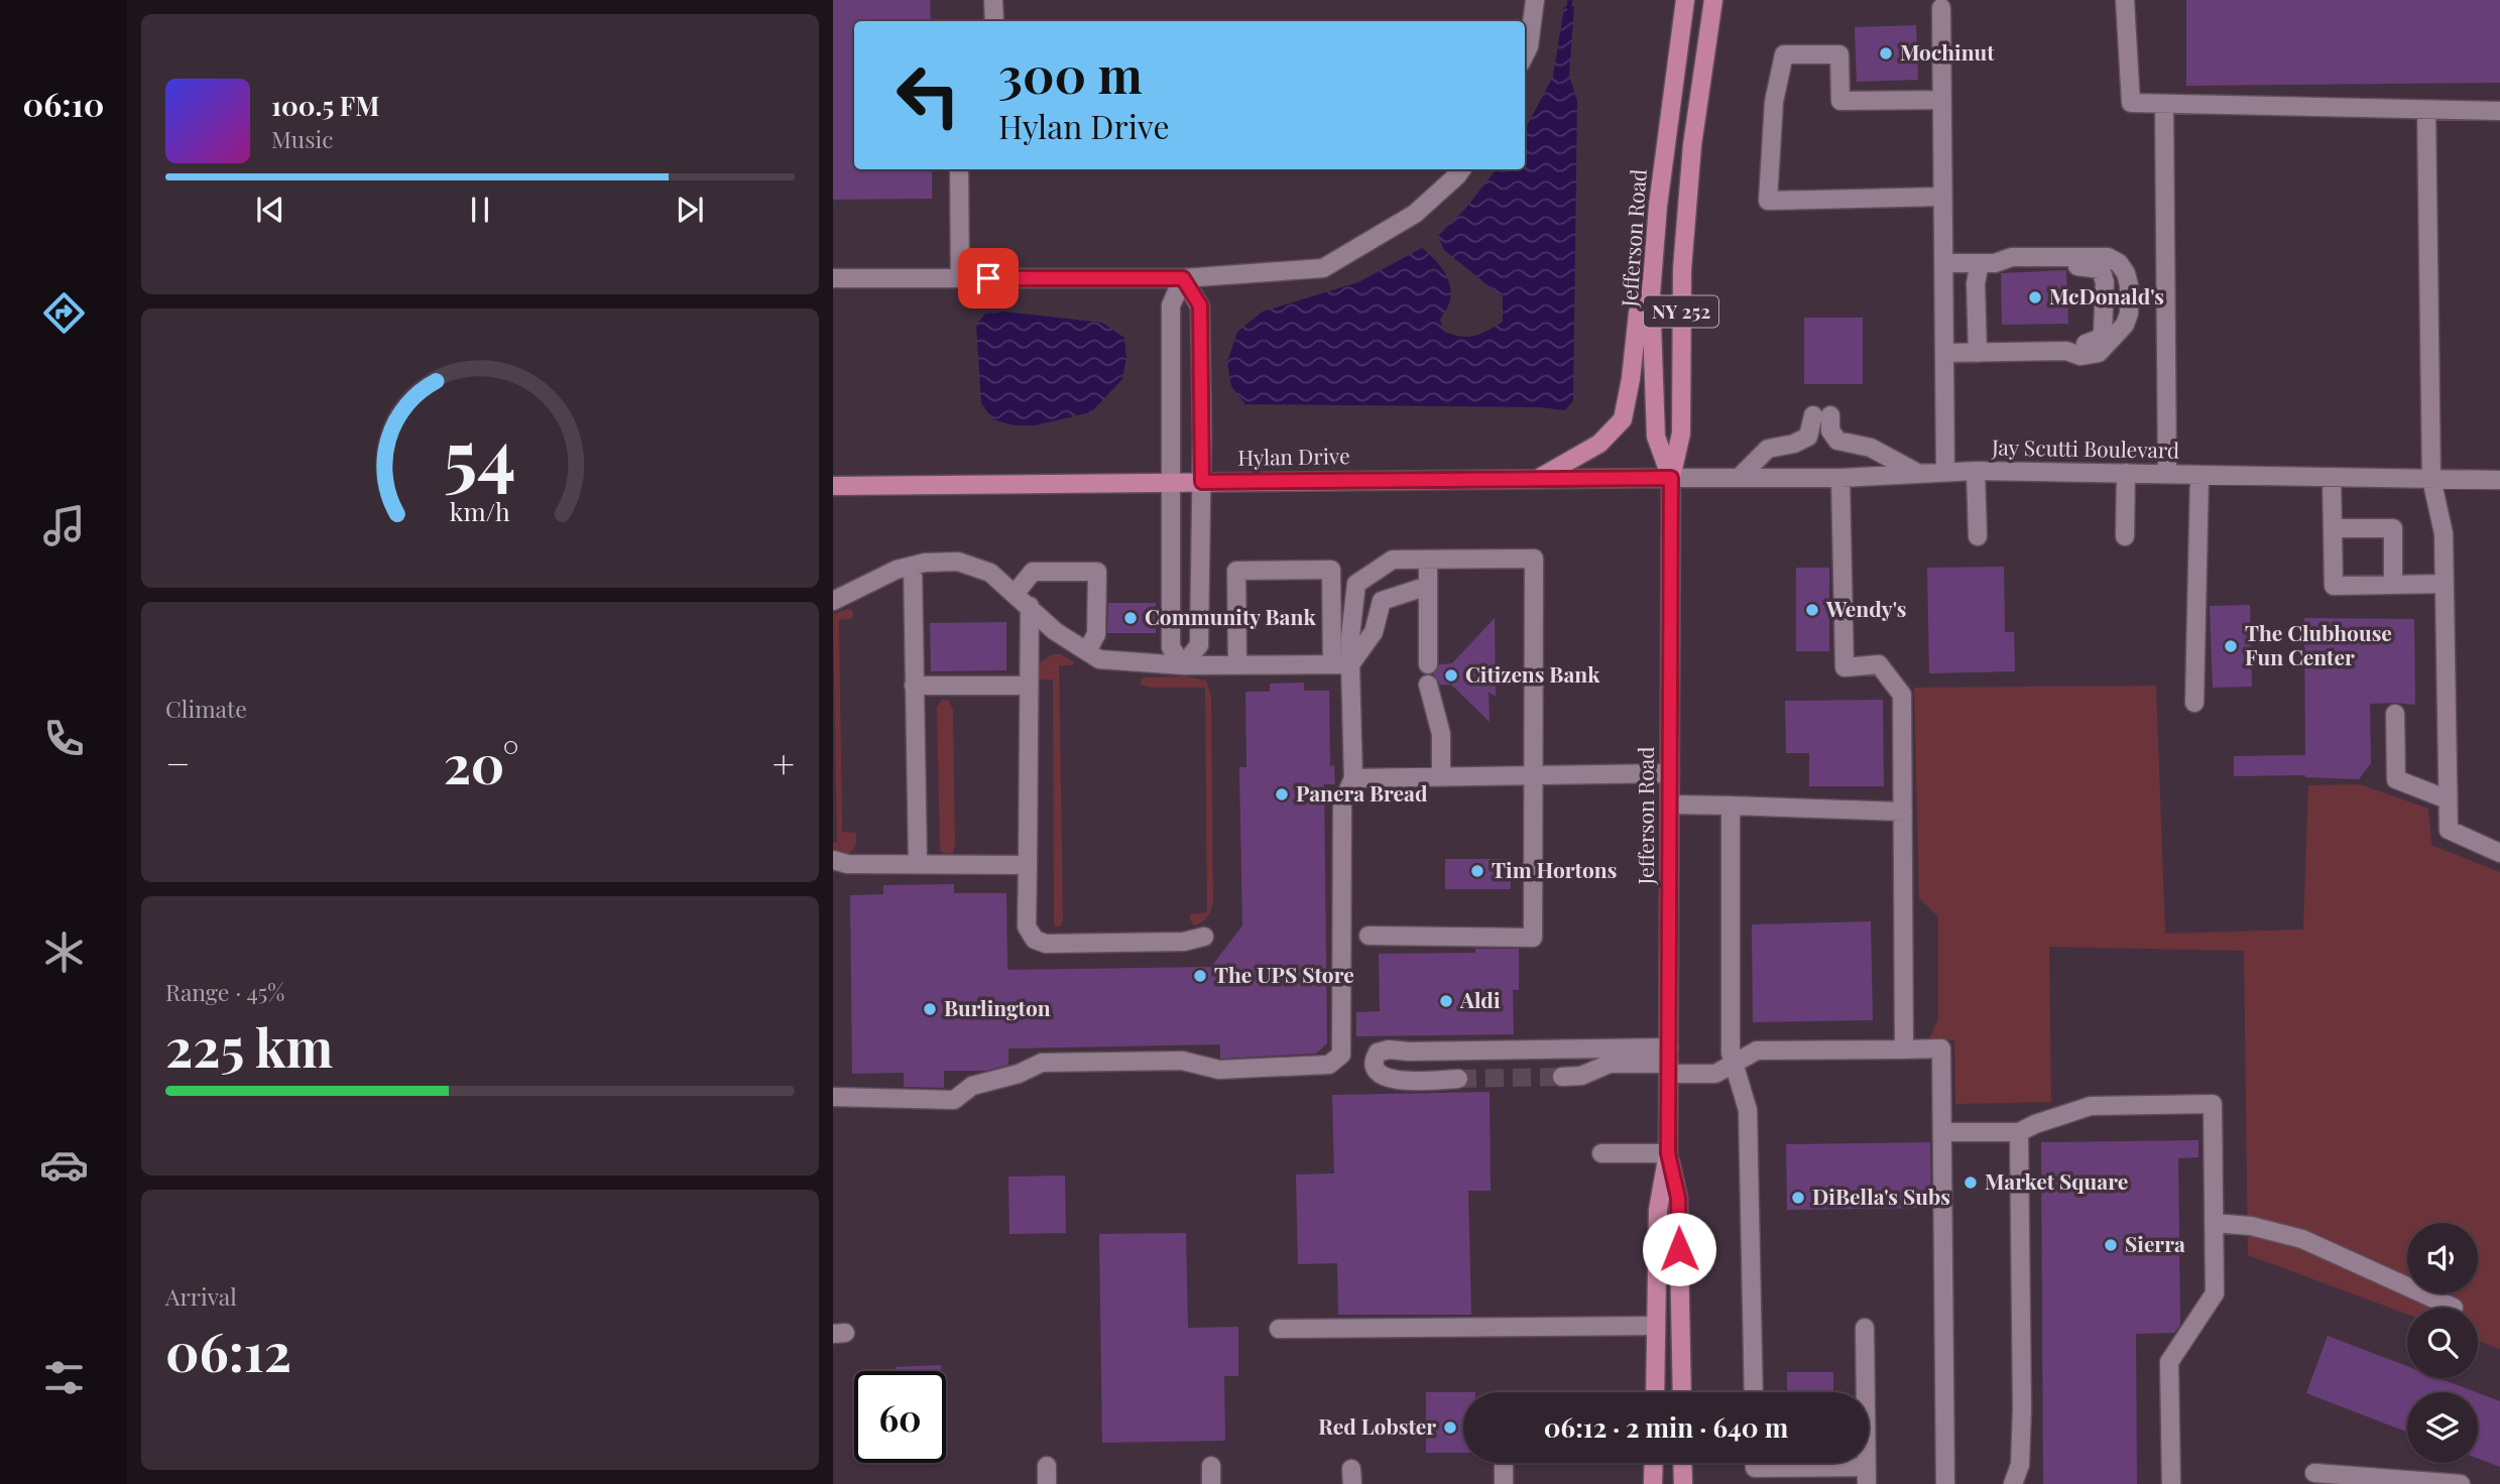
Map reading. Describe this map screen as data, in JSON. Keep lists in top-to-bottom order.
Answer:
{
  "streets": {
    "main road": ["Jefferson Road", "NY 252", "Hylan Drive"],
    "street": ["Jay Scutti Boulevard"]
  },
  "crossings": [
    ["Jefferson Road", "Jay Scutti Boulevard"],
    ["Jefferson Road", "Hylan Drive"],
    ["Jay Scutti Boulevard", "Hylan Drive"]
  ],
  "places": [
    "Mochinut",
    "McDonald's",
    "Wendy's",
    "Community Bank",
    "The Clubhouse Fun Center",
    "Citizens Bank",
    "Panera Bread",
    "Tim Hortons",
    "The UPS Store",
    "Aldi",
    "Burlington",
    "Market Square",
    "DiBella's Subs",
    "Sierra",
    "Red Lobster"
  ],
  "page": {
    "tabs": "06:10",
    "turn": ["300 m", "Hylan Drive"],
    "song": ["100.5 FM", "Music"],
    "tile": [
      "Climate",
      ["Range · 45%", "225 km"],
      ["Arrival", "06:12"]
    ],
    "heat": ["−", "20°", "+"],
    "limit": "60",
    "trip": "06:12 · 2 min · 640 m",
    "gauge": ["54", "km/h"]
  }
}
